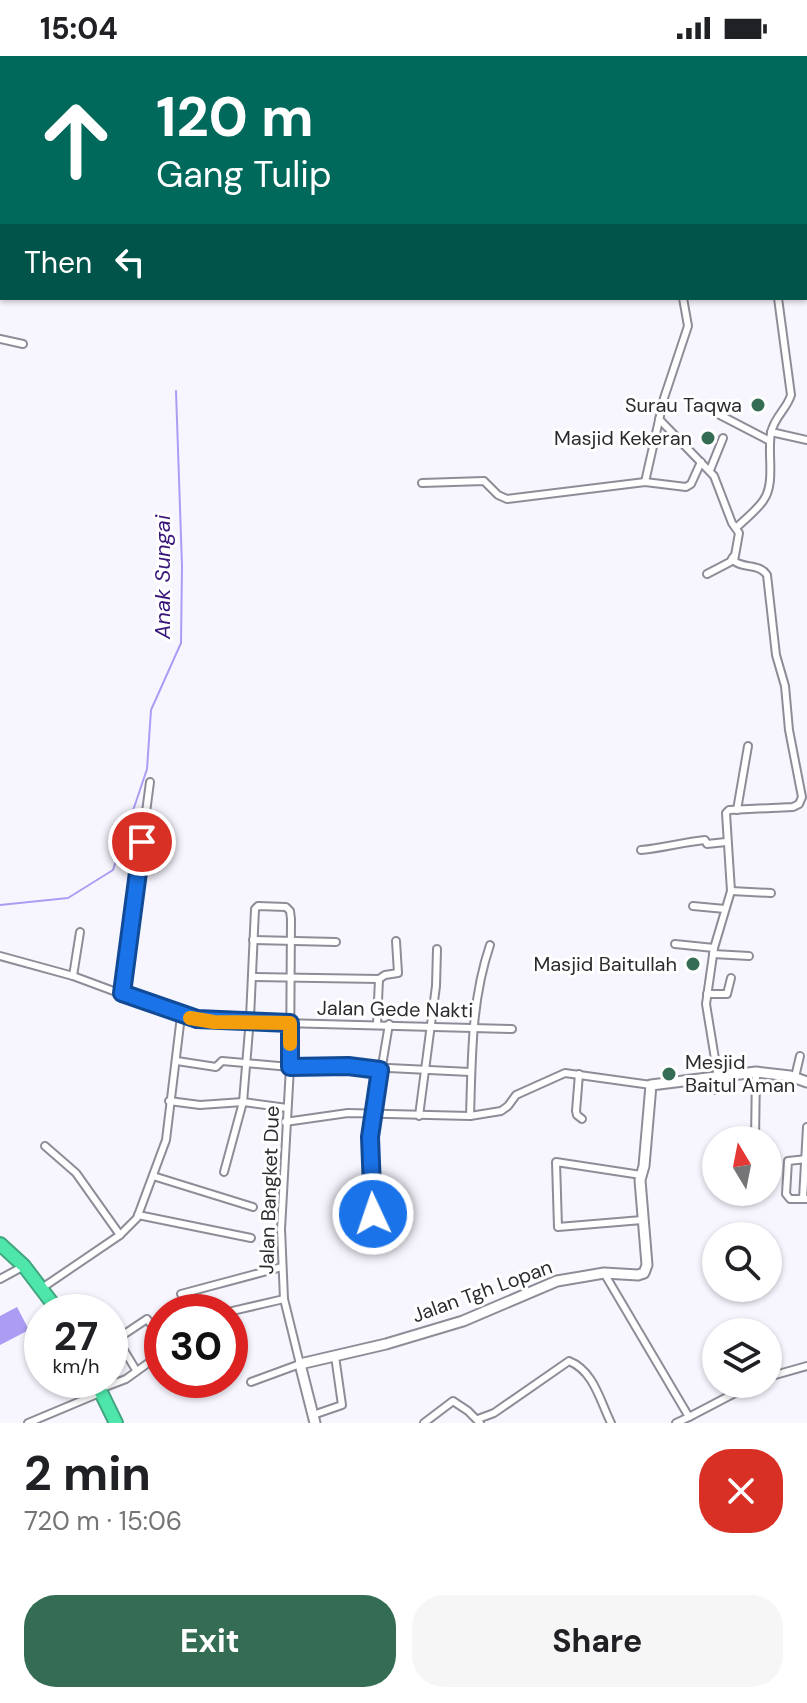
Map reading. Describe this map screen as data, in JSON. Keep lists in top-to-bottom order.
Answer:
{
  "streets": {
    "street": ["Jalan Gede Nakti", "Jalan Bangket Due", "Jalan Tgh Lopan"]
  },
  "crossings": [
    ["Jalan Gede Nakti", "Jalan Bangket Due"],
    ["Jalan Bangket Due", "Jalan Tgh Lopan"]
  ],
  "water": ["Anak Sungai"],
  "places": [
    "Surau Taqwa",
    "Masjid Kekeran",
    "Masjid Baitullah",
    "Mesjid Baitul Aman"
  ],
  "north": "top",
  "page": {
    "status": "15:04",
    "turn": ["120 m", "Gang Tulip"],
    "then": "Then",
    "speed": "27 km/h",
    "limit": "30",
    "heading": ["2 min", "720 m · 15:06"],
    "buttons": ["Exit", "Share"]
  }
}
